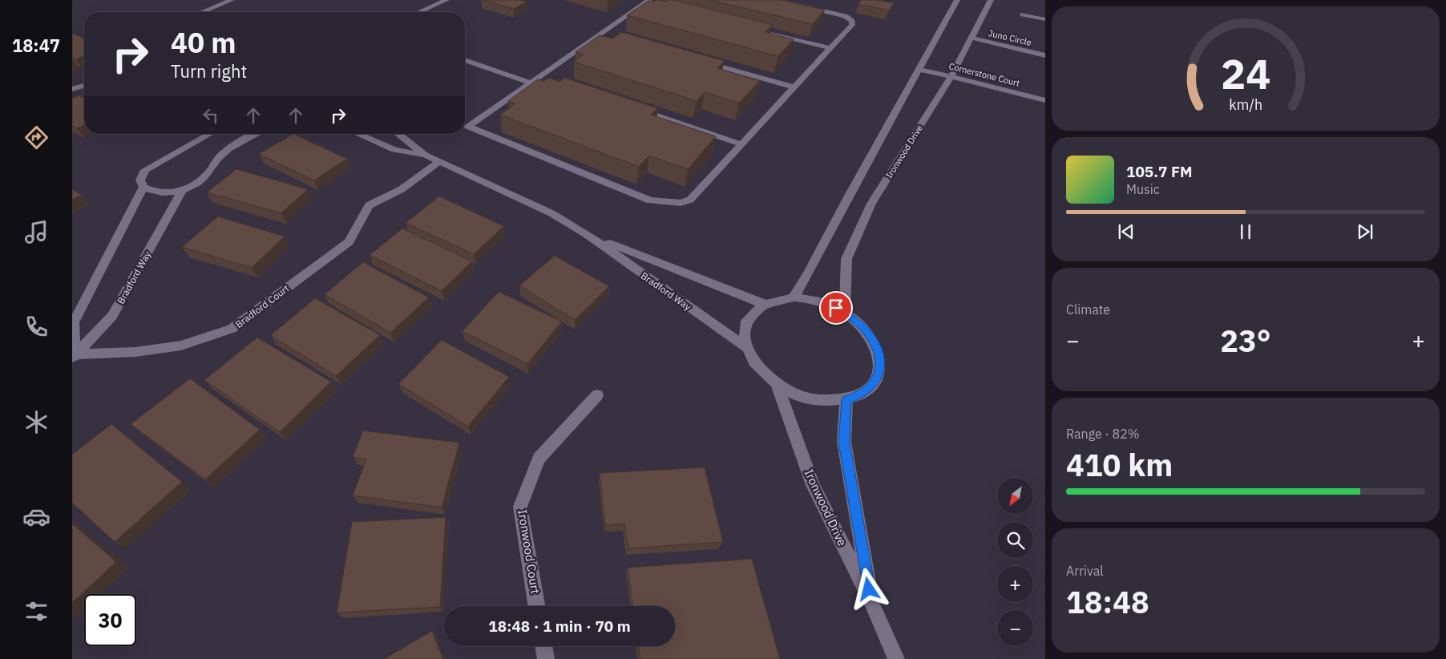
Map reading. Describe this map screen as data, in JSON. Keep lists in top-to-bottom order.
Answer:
{
  "streets": {
    "street": [
      "Juno Circle",
      "Cornerstone Court",
      "Ironwood Drive",
      "Bradford Way",
      "Bradford Court",
      "Ironwood Court"
    ]
  },
  "crossings": [
    ["Juno Circle", "Ironwood Drive"],
    ["Cornerstone Court", "Ironwood Drive"],
    ["Ironwood Drive", "Bradford Way"],
    ["Bradford Way", "Bradford Court"]
  ],
  "north": "bottom left",
  "page": {
    "tabs": "18:47",
    "turn": ["40 m", "Turn right"],
    "song": ["105.7 FM", "Music"],
    "tile": [
      "Climate",
      ["Range · 82%", "410 km"],
      ["Arrival", "18:48"]
    ],
    "heat": ["−", "23°", "+"],
    "map_buttons": ["+", "−"],
    "limit": "30",
    "trip": "18:48 · 1 min · 70 m",
    "gauge": ["24", "km/h"]
  }
}
